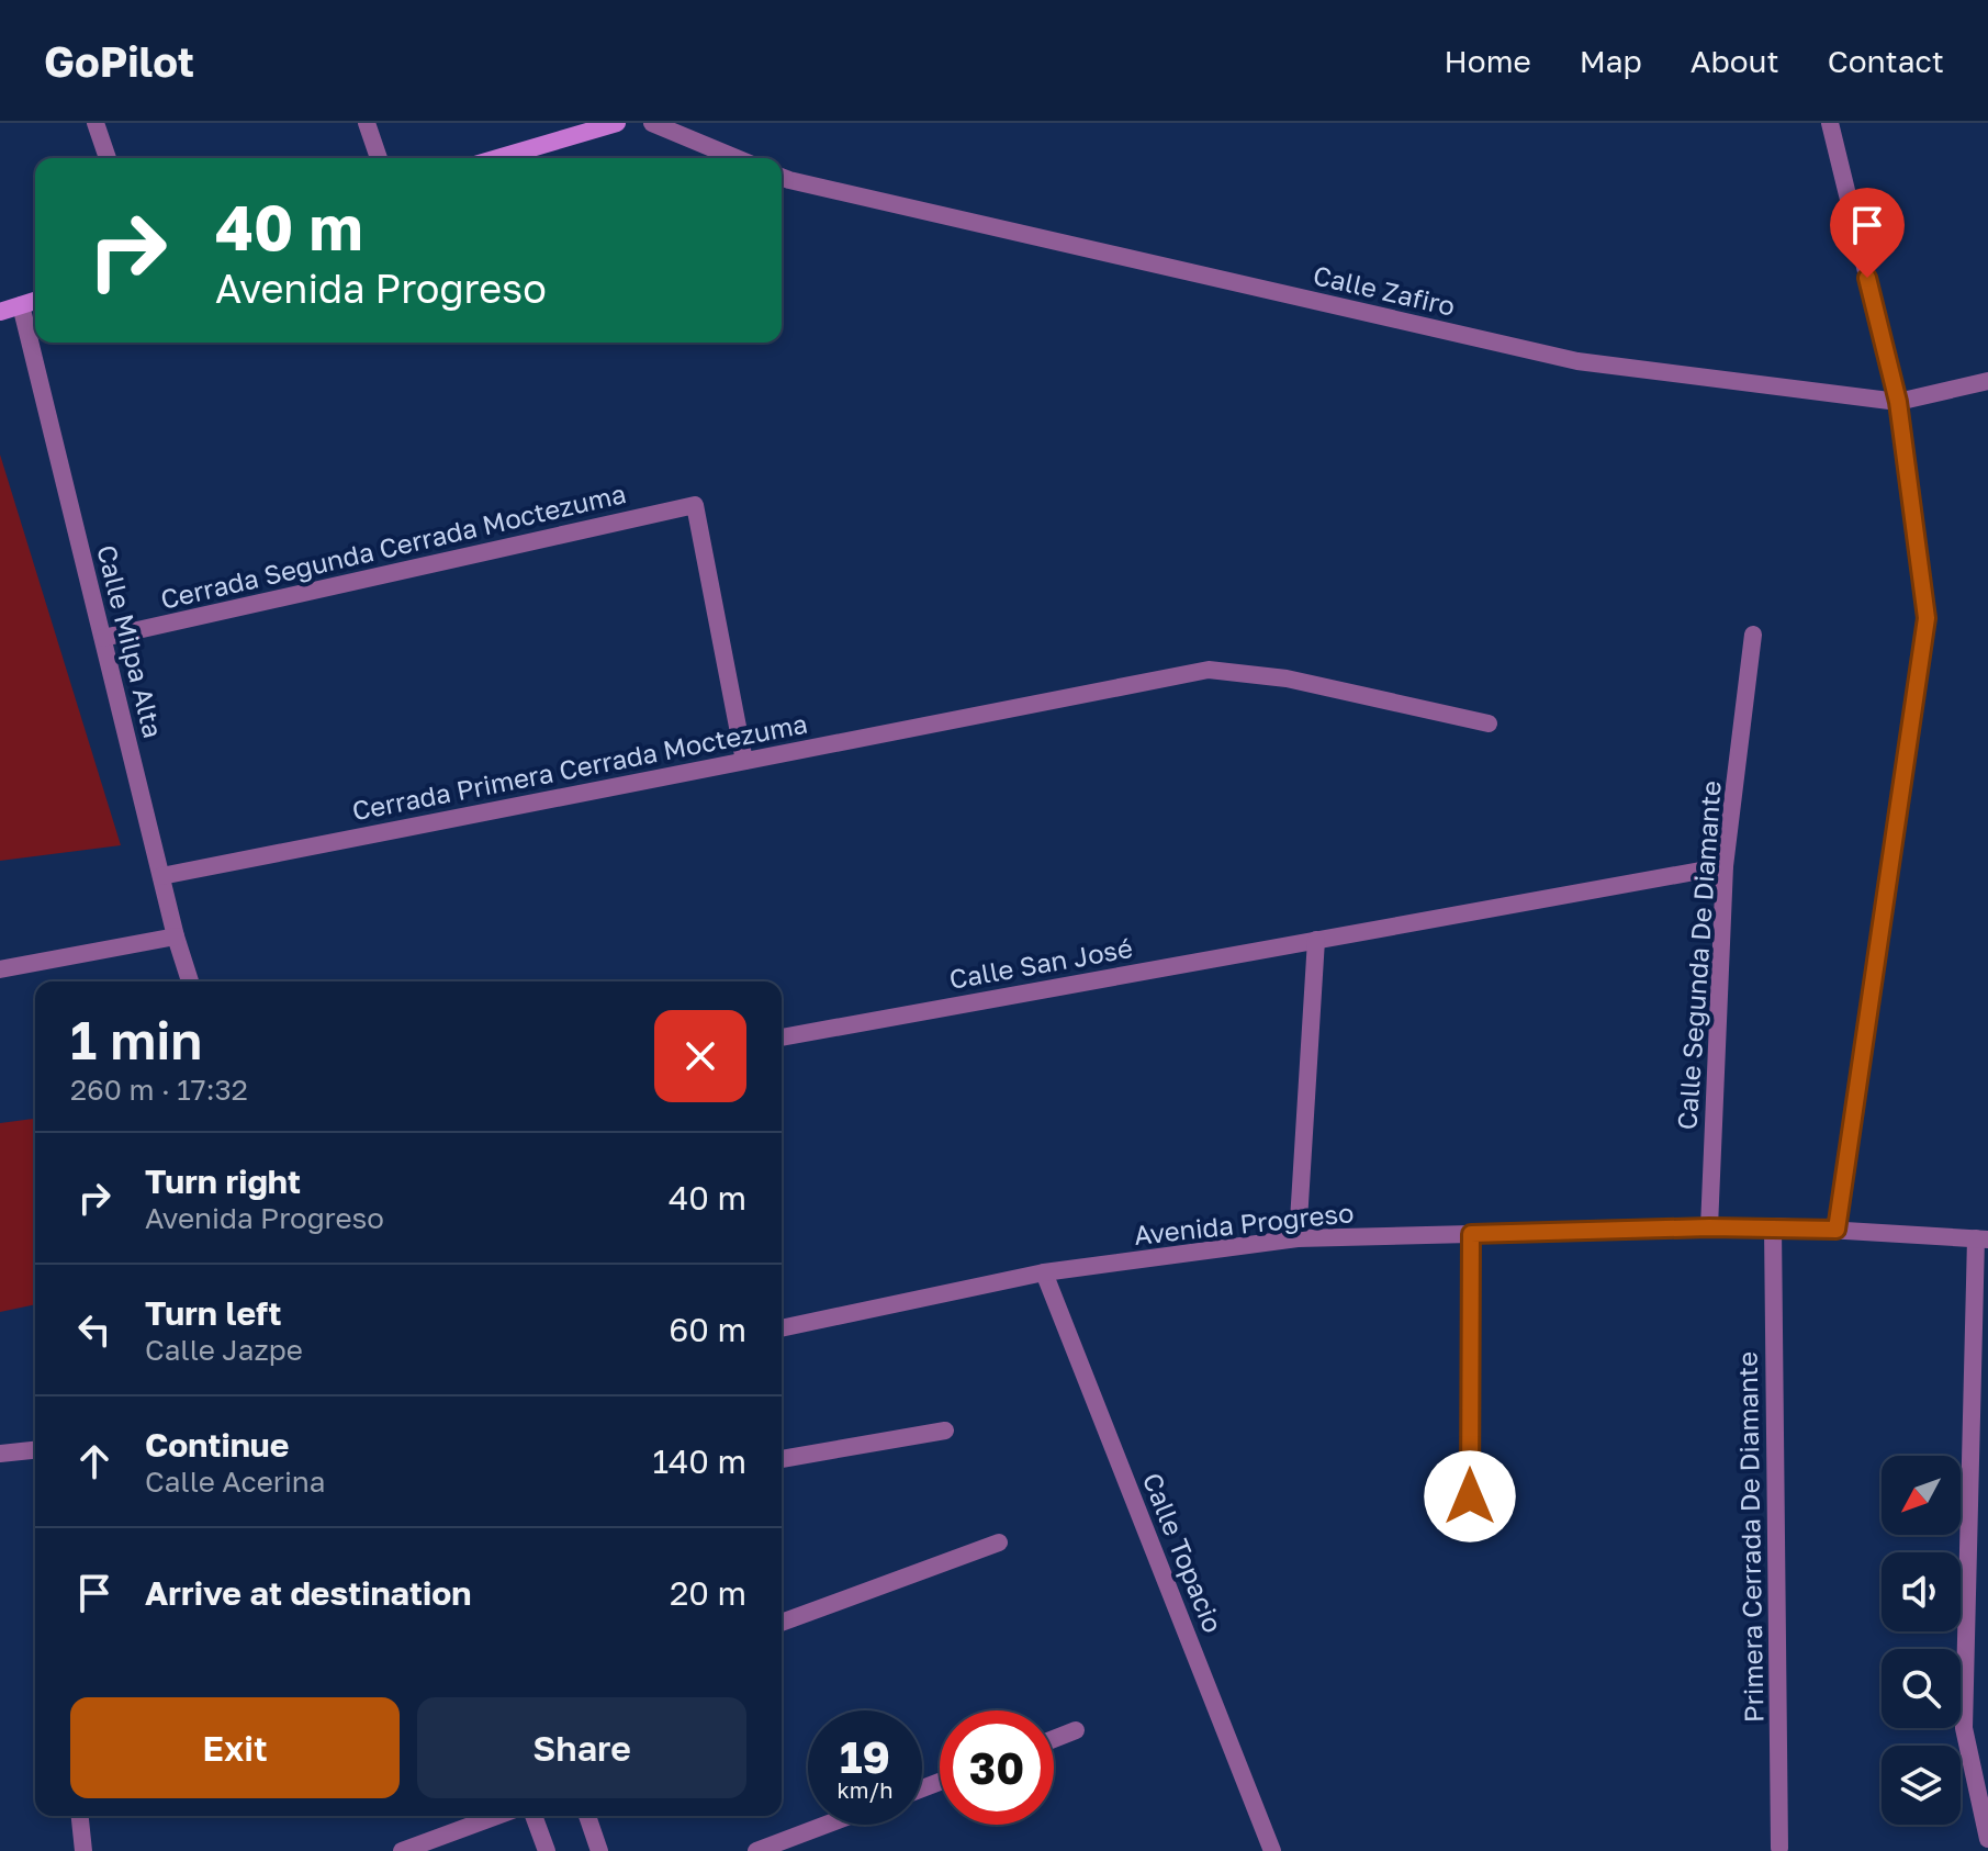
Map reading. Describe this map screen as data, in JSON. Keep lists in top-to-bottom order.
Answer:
{
  "streets": {
    "street": [
      "Calle Zafiro",
      "Cerrada Segunda Cerrada Moctezuma",
      "Calle Milpa Alta",
      "Cerrada Primera Cerrada Moctezuma",
      "Calle Segunda De Diamante",
      "Calle San José",
      "Avenida Progreso",
      "Primera Cerrada De Diamante",
      "Calle Topacio"
    ]
  },
  "crossings": [
    ["Cerrada Segunda Cerrada Moctezuma", "Calle Milpa Alta"],
    ["Cerrada Segunda Cerrada Moctezuma", "Cerrada Primera Cerrada Moctezuma"],
    ["Calle Milpa Alta", "Cerrada Primera Cerrada Moctezuma"],
    ["Calle Segunda De Diamante", "Calle San José"],
    ["Calle Segunda De Diamante", "Avenida Progreso"],
    ["Avenida Progreso", "Primera Cerrada De Diamante"],
    ["Avenida Progreso", "Calle Topacio"]
  ],
  "north": "bottom left",
  "page": {
    "header": "GoPilot",
    "nav": [
      "Home",
      "Map",
      "About",
      "Contact"
    ],
    "turn": ["40 m", "Avenida Progreso"],
    "heading": ["1 min", "260 m · 17:32"],
    "list": [
      {
        "name": "Turn right",
        "note": "Avenida Progreso",
        "value": "40 m"
      },
      {
        "name": "Turn left",
        "note": "Calle Jazpe",
        "value": "60 m"
      },
      {
        "name": "Continue",
        "note": "Calle Acerina",
        "value": "140 m"
      },
      {
        "name": "Arrive at destination",
        "value": "20 m"
      }
    ],
    "buttons": ["Exit", "Share"],
    "speed": "19 km/h",
    "limit": "30"
  }
}
